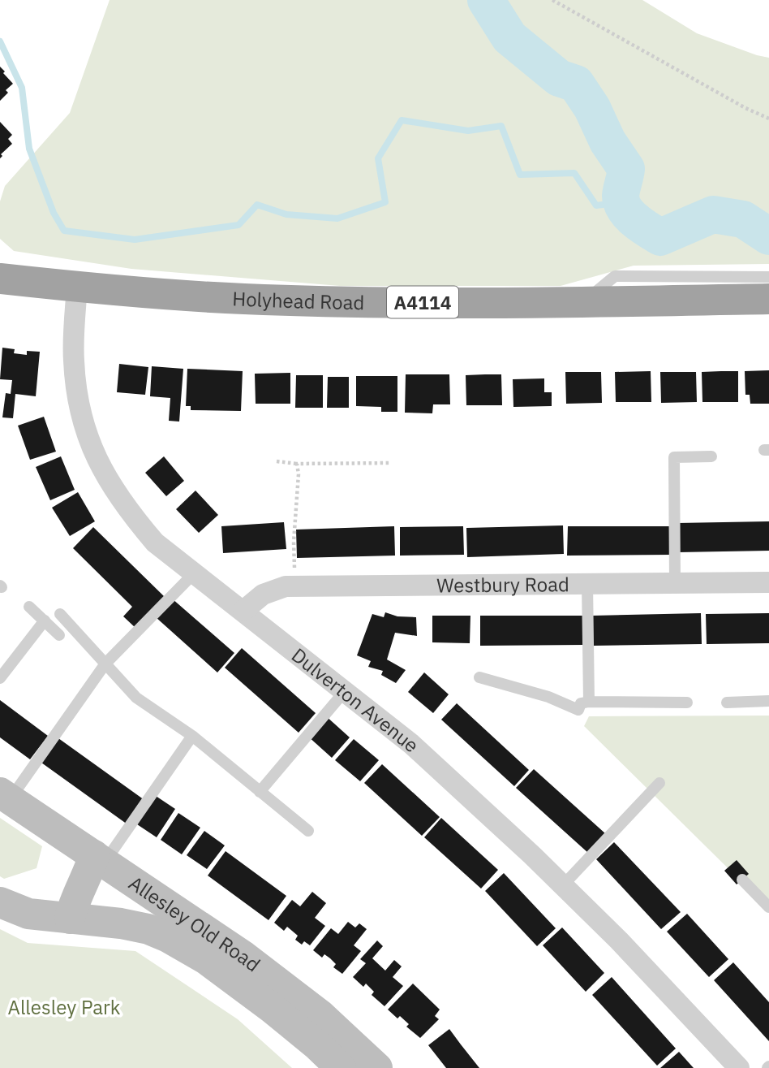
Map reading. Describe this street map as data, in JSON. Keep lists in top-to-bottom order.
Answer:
{
  "streets": {
    "highway": ["Holyhead Road", "A4114"],
    "main road": ["Allesley Old Road"],
    "street": ["Westbury Road", "Dulverton Avenue"]
  },
  "crossings": [
    ["Holyhead Road", "Dulverton Avenue"],
    ["Westbury Road", "Dulverton Avenue"]
  ],
  "parks": ["Allesley Park"]
}
